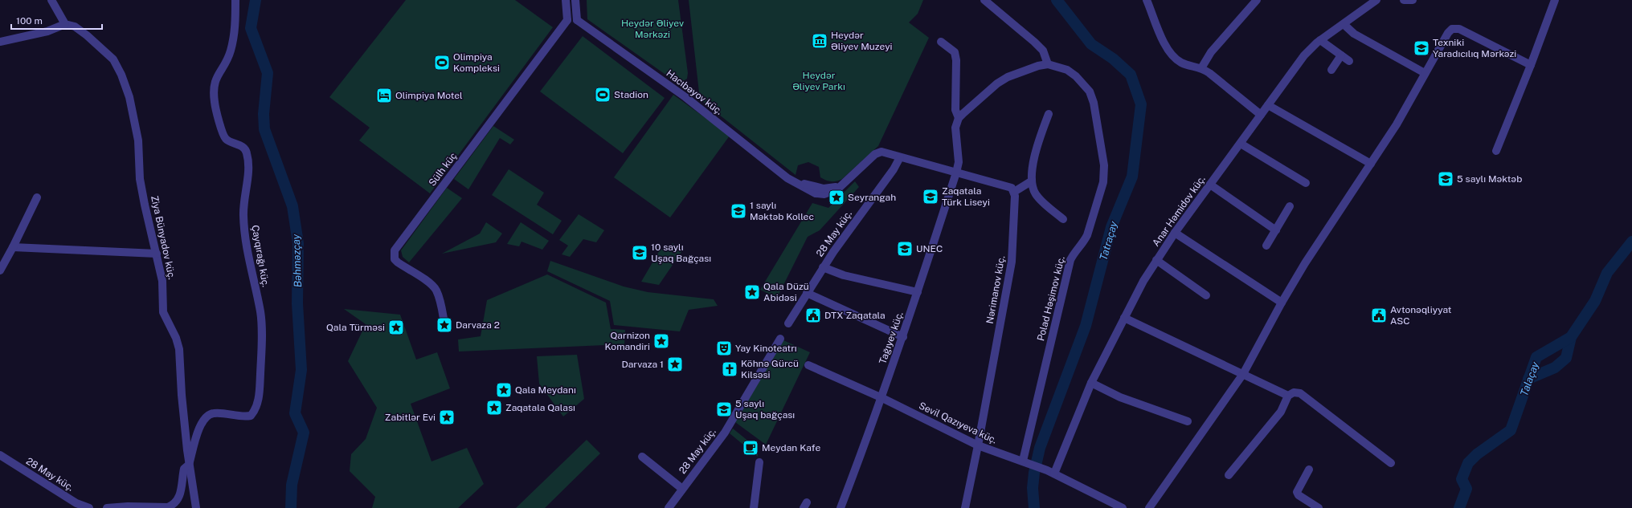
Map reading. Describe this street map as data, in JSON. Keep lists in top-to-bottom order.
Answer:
{
  "streets": {
    "street": [
      "Hacıbəyov küç.",
      "Sülh küç",
      "Anar Həmidov küç.",
      "28 May küç.",
      "Ziya Bünyadov küç.",
      "Çayqırağı küç.",
      "Nərimanov küç.",
      "Polad Həşimov küç.",
      "Tağıyev küç.",
      "Sevil Qazıyeva küç."
    ]
  },
  "crossings": [
    ["Hacıbəyov küç.", "28 May küç."],
    ["Anar Həmidov küç.", "Sevil Qazıyeva küç."],
    ["Ziya Bünyadov küç.", "Çayqırağı küç."],
    ["Nərimanov küç.", "Sevil Qazıyeva küç."],
    ["Polad Həşimov küç.", "Sevil Qazıyeva küç."],
    ["Tağıyev küç.", "Sevil Qazıyeva küç."]
  ],
  "water": ["Tatraçay", "Bəhməzçay", "Talaçay"],
  "parks": ["Heydər Əliyev Mərkəzi", "Heydər Əliyev Parkı"],
  "places": {
    "museum": ["Heydər Əliyev Muzeyi"],
    "school or university": [
      "Texniki Yaradıcılıq Mərkəzi",
      "5 saylı Məktəb",
      "Zaqatala Türk Liseyi",
      "1 saylı Məktəb Kollec",
      "UNEC",
      "10 saylı Uşaq Bağçası",
      "5 saylı Uşaq bağçası"
    ],
    "sports": ["Olimpiya Kompleksi", "Stadion"],
    "hotel": ["Olimpiya Motel"],
    "place": [
      "Seyrangah",
      "Qala Düzü Abidəsi",
      "Darvaza 2",
      "Qala Türməsi",
      "Qarnizon Komandiri",
      "Darvaza 1",
      "Qala Meydanı",
      "Zaqatala Qalası",
      "Zabitlər Evi"
    ],
    "public building": ["DTX Zaqatala", "Avtonəqliyyat ASC"],
    "theatre": ["Yay Kinoteatrı"],
    "church": ["Köhnə Gürcü Kilsəsi"],
    "cafe": ["Meydan Kafe"]
  },
  "scale_bar": "100 m"
}
